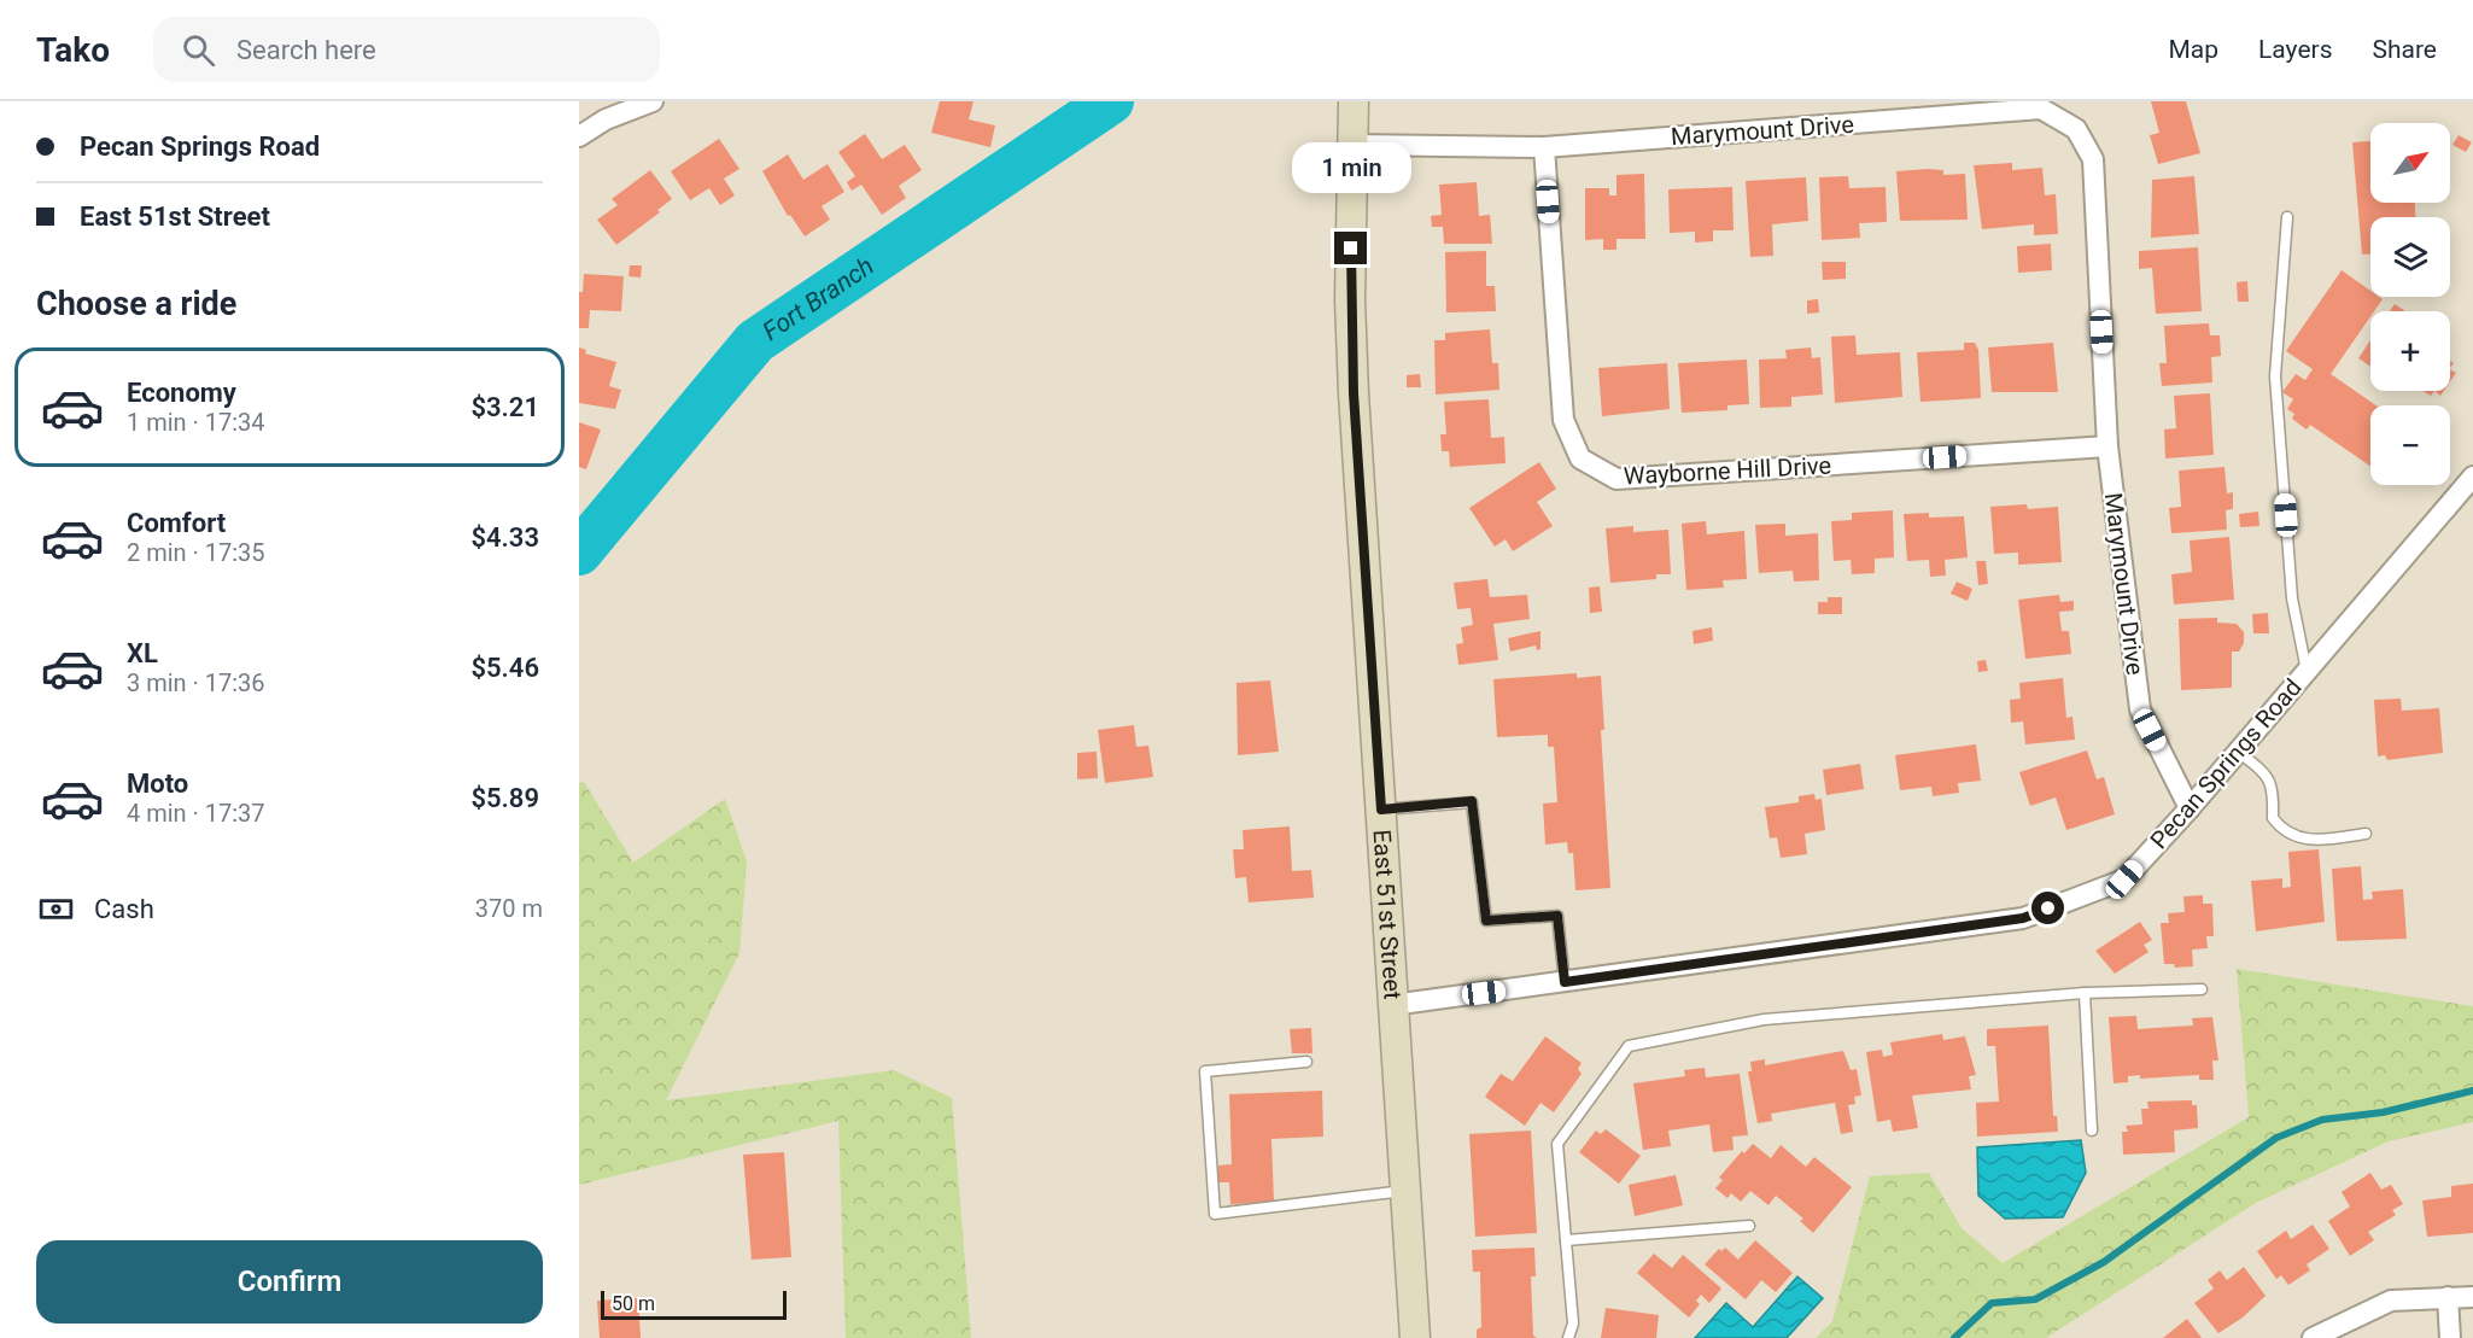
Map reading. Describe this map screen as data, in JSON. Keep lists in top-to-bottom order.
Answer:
{
  "streets": {
    "main road": ["East 51st Street"],
    "street": ["Marymount Drive", "Wayborne Hill Drive", "Pecan Springs Road"]
  },
  "crossings": [
    ["Marymount Drive", "Wayborne Hill Drive"],
    ["Marymount Drive", "Pecan Springs Road"],
    ["Marymount Drive", "East 51st Street"],
    ["Pecan Springs Road", "East 51st Street"]
  ],
  "water": ["Fort Branch"],
  "scale_bar": "50 m",
  "north": "top right",
  "page": {
    "header": "Tako",
    "search": "Search here",
    "nav": ["Map", "Layers", "Share"],
    "banner": ["Pecan Springs Road", "East 51st Street"],
    "map_buttons": ["+", "−"],
    "bubble": "1 min",
    "heading": "Choose a ride",
    "list": [
      {
        "name": "Economy",
        "note": "1 min · 17:34",
        "value": "$3.21"
      },
      {
        "name": "Comfort",
        "note": "2 min · 17:35",
        "value": "$4.33"
      },
      {
        "name": "XL",
        "note": "3 min · 17:36",
        "value": "$5.46"
      },
      {
        "name": "Moto",
        "note": "4 min · 17:37",
        "value": "$5.89"
      }
    ],
    "pay": ["Cash", "370 m"],
    "buttons": "Confirm",
    "scale": "50 m"
  }
}
